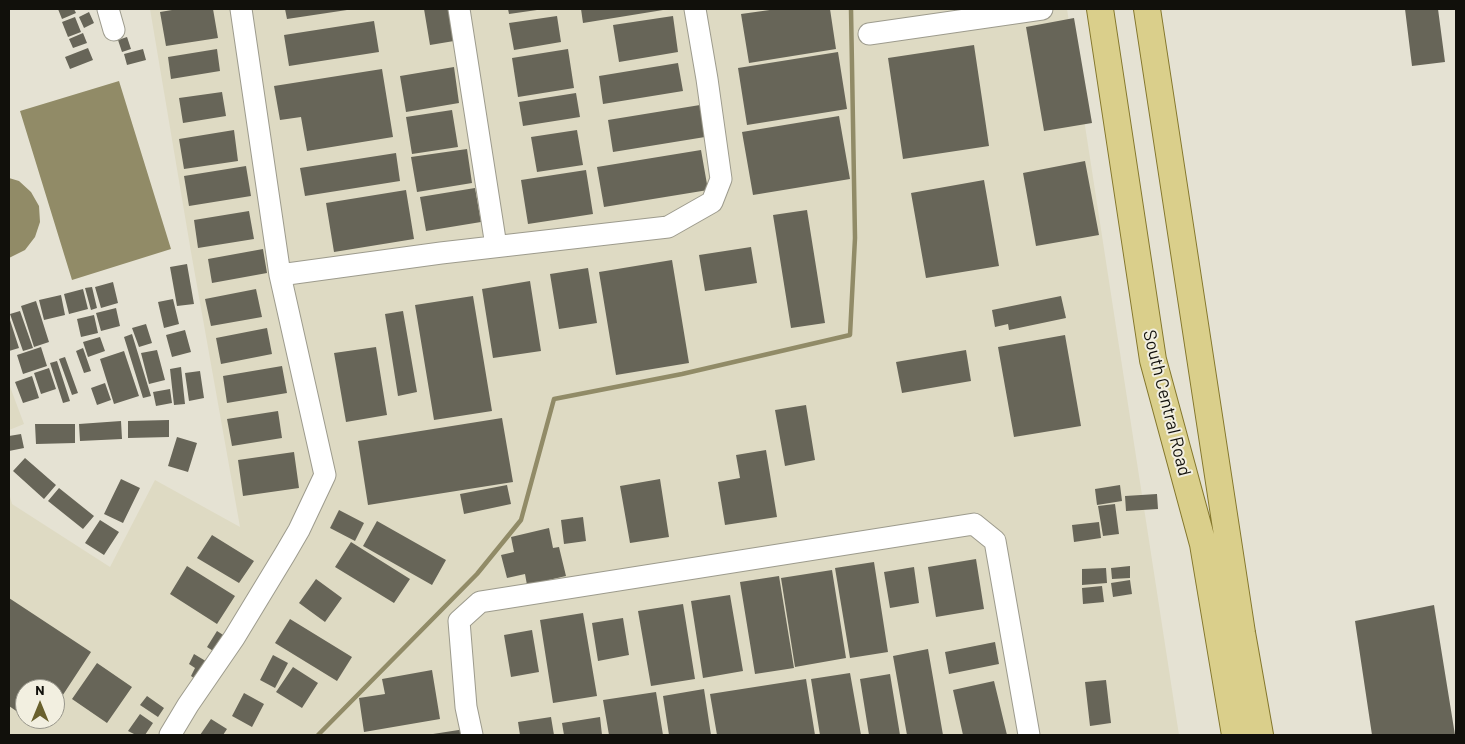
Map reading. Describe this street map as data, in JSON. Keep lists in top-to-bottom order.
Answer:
{
  "streets": {
    "main road": ["South Central Road"]
  },
  "north": "top"
}
